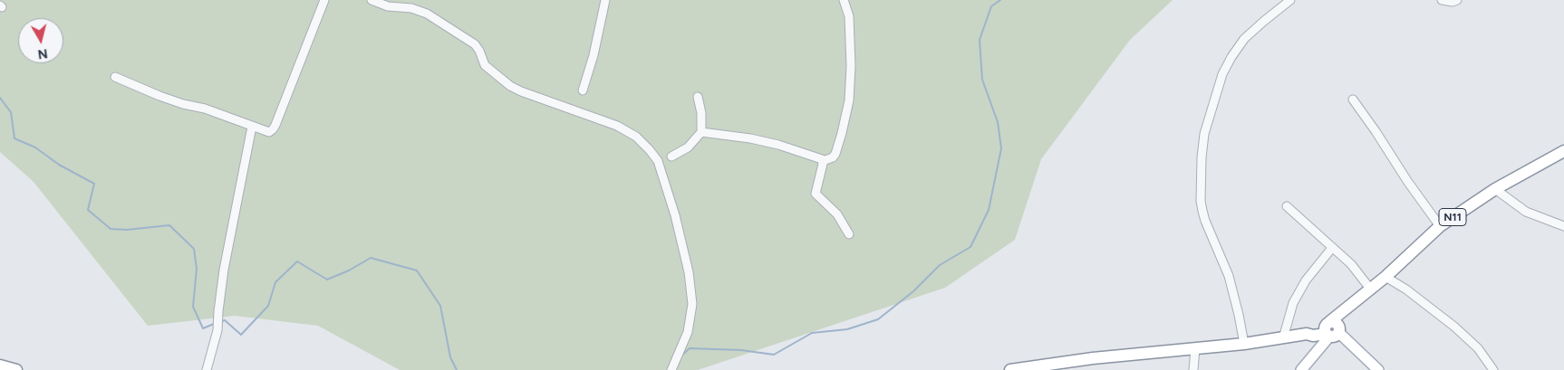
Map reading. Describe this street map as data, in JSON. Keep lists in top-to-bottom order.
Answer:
{
  "streets": {
    "highway": ["N11"]
  },
  "north": "bottom"
}
